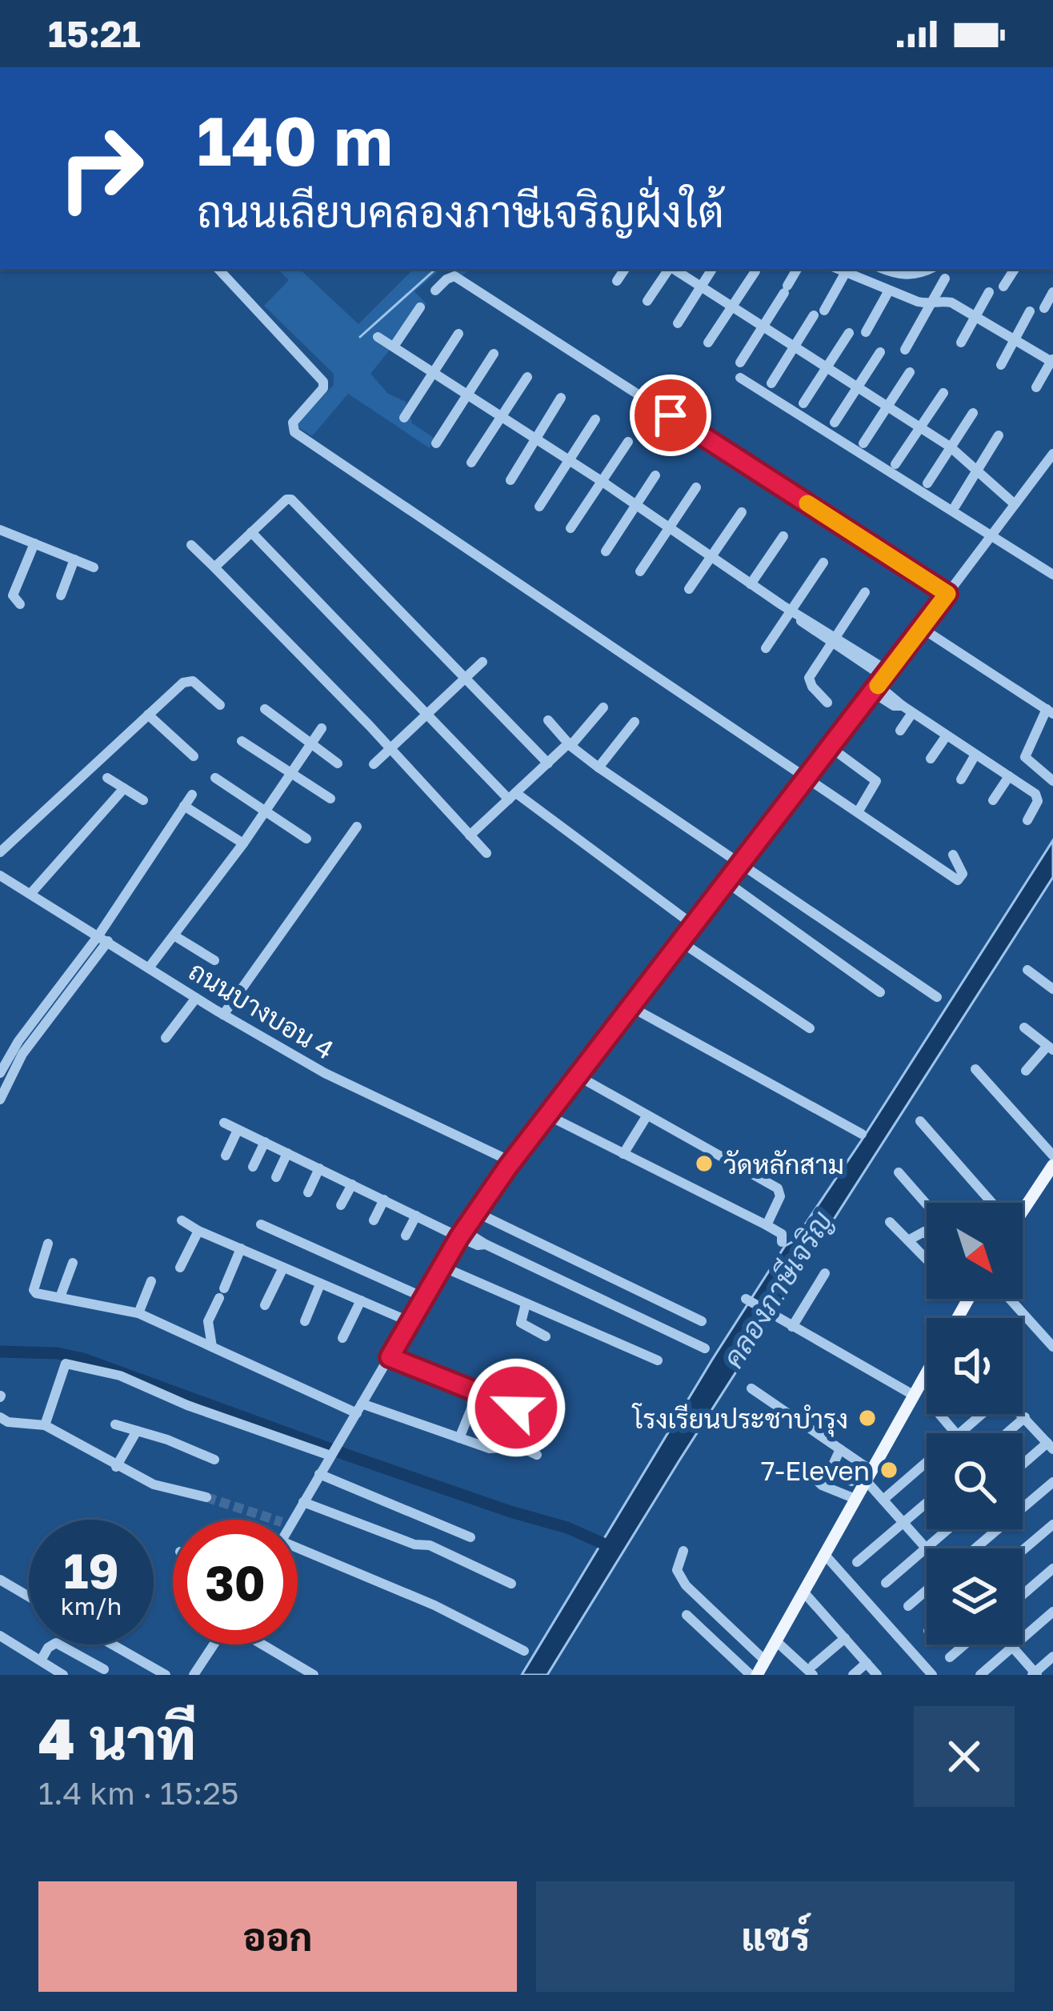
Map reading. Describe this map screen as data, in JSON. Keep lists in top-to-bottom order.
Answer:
{
  "streets": {
    "street": ["ถนนบางบอน 4"]
  },
  "water": ["คลองภาษีเจริญ"],
  "places": ["วัดหลักสาม", "โรงเรียนประชาบำรุง", "7-Eleven"],
  "north": "bottom right",
  "page": {
    "status": "15:21",
    "turn": ["140 m", "ถนนเลียบคลองภาษีเจริญฝั่งใต้"],
    "speed": "19 km/h",
    "limit": "30",
    "heading": ["4 นาที", "1.4 km · 15:25"],
    "buttons": ["ออก", "แชร์"]
  }
}
